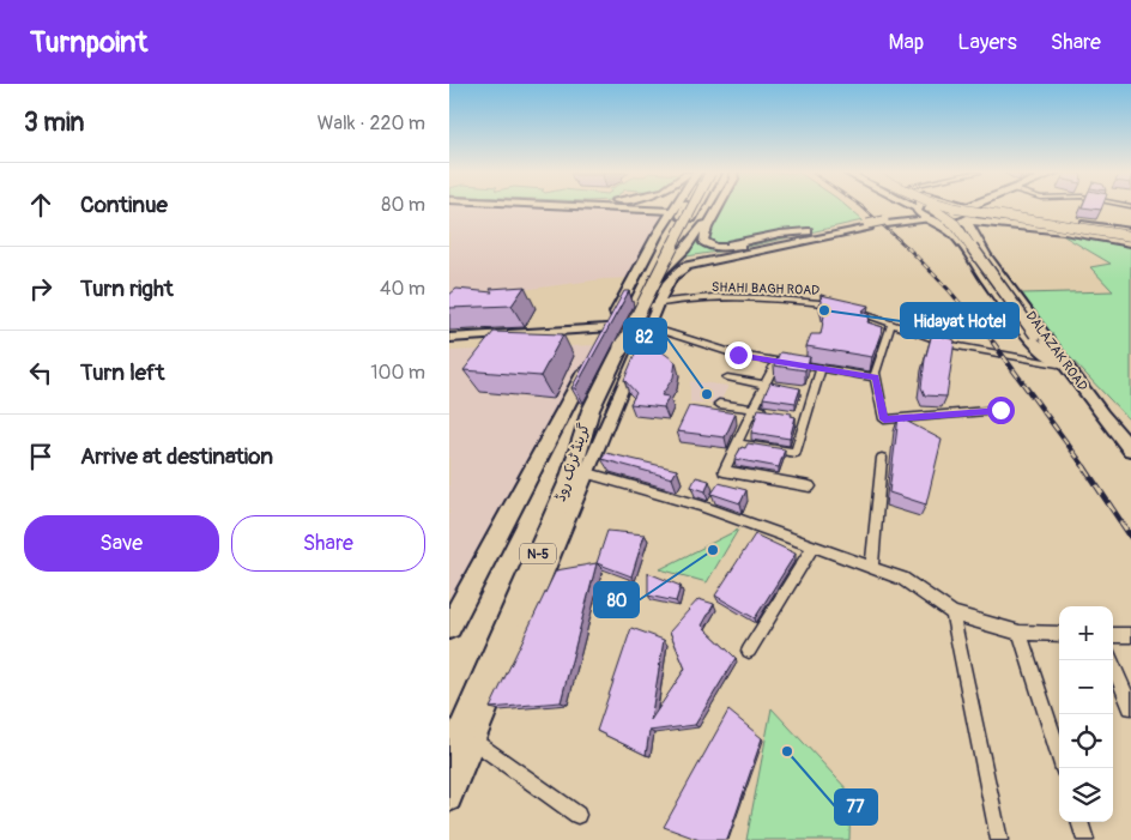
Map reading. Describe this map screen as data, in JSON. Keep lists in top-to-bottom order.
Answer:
{
  "streets": {
    "highway": ["گرینڈ ٹرنک روڈ", "N-5"],
    "main road": ["DALAZAK ROAD"],
    "street": ["SHAHI BAGH ROAD"]
  },
  "places": [
    "Hidayat Hotel",
    "82",
    "80",
    "77"
  ],
  "page": {
    "header": "Turnpoint",
    "nav": ["Map", "Layers", "Share"],
    "heading": ["3 min", "Walk · 220 m"],
    "list": [
      ["Continue", "80 m"],
      ["Turn right", "40 m"],
      ["Turn left", "100 m"],
      "Arrive at destination"
    ],
    "buttons": ["Save", "Share"],
    "map_buttons": ["+", "−"]
  }
}
